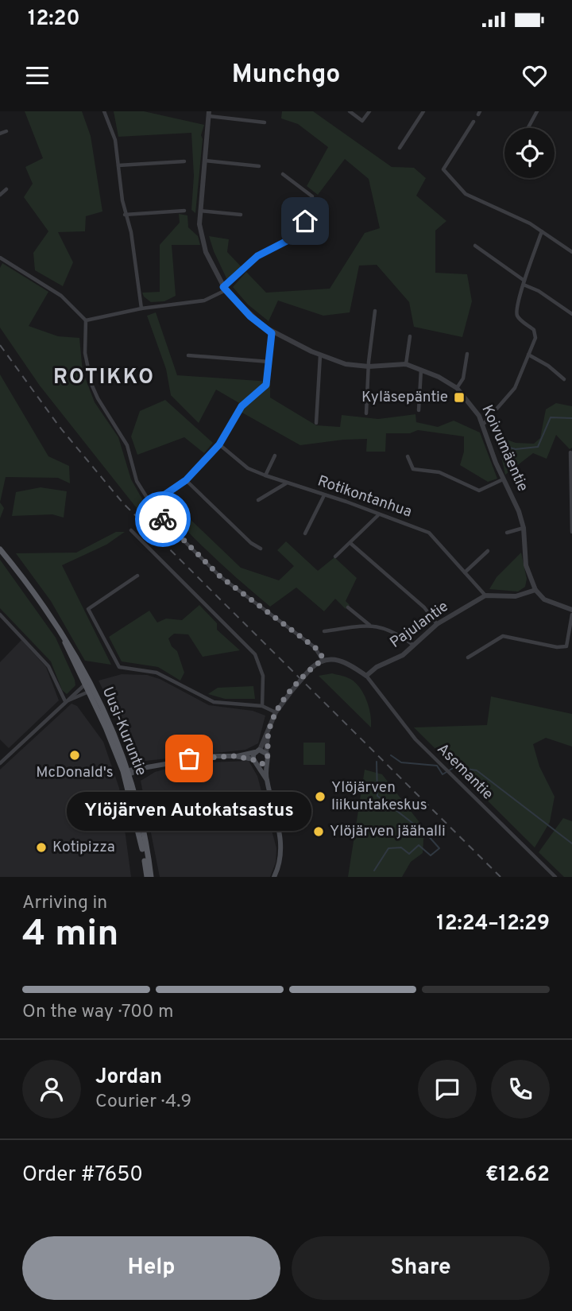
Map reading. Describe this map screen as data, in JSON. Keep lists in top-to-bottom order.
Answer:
{
  "streets": {
    "main road": ["Uusi-Kuruntie"],
    "street": [
      "Koivumäentie",
      "Rotikontanhua",
      "Pajulantie",
      "Asemantie"
    ]
  },
  "crossings": [
    ["Koivumäentie", "Pajulantie"],
    ["Rotikontanhua", "Pajulantie"],
    ["Pajulantie", "Asemantie"]
  ],
  "districts": ["ROTIKKO"],
  "places": {
    "transit": ["Kyläsepäntie"],
    "other": [
      "McDonald's",
      "Ylöjärven Autokatsastus",
      "Ylöjärven liikuntakeskus",
      "Ylöjärven jäähalli",
      "Kotipizza"
    ]
  },
  "page": {
    "status": "12:20",
    "header": "Munchgo",
    "bubble": "Ylöjärven Autokatsastus",
    "heading": ["4 min", "Arriving in", "12:24–12:29"],
    "panel": [
      "Jordan",
      "Courier · 4.9",
      "Order #7650",
      "€12.62"
    ],
    "bar": "On the way · 700 m",
    "buttons": ["Help", "Share"]
  }
}
